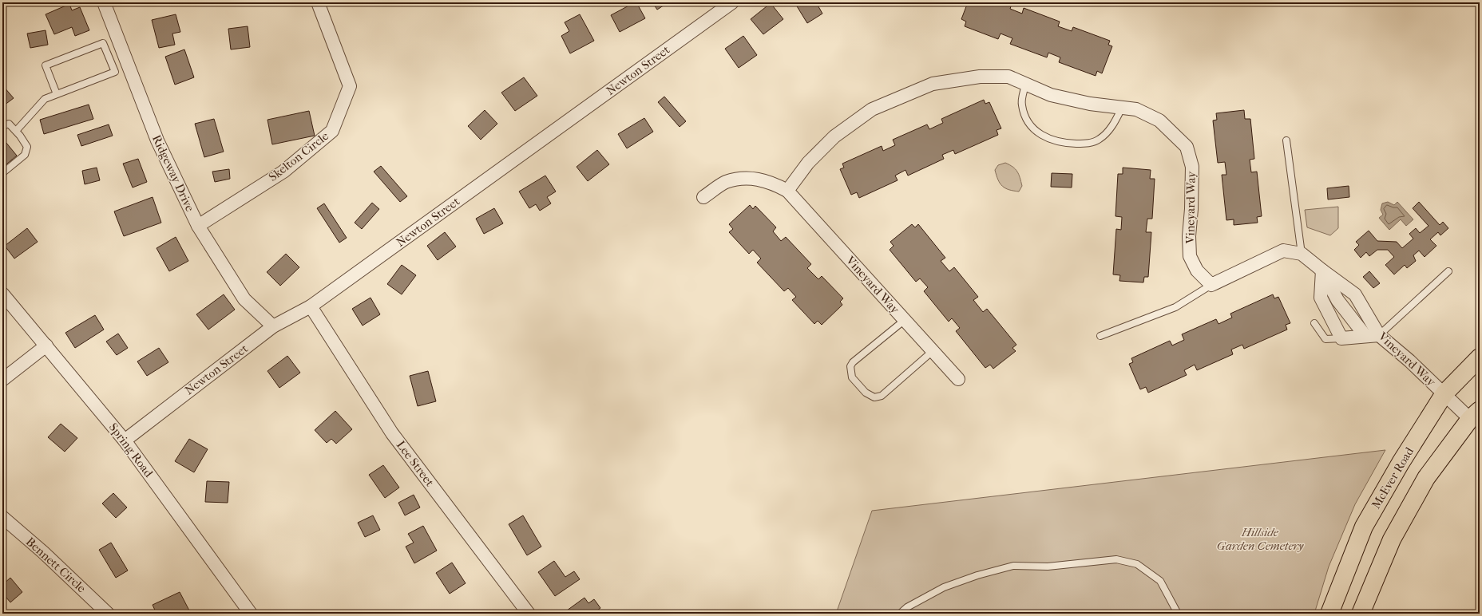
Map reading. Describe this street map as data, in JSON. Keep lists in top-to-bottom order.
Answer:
{
  "streets": {
    "main road": ["McEver Road"],
    "street": [
      "Newton Street",
      "Skelton Circle",
      "Ridgeway Drive",
      "Vineyard Way",
      "Spring Road",
      "Lee Street",
      "Bennett Circle"
    ]
  },
  "crossings": [
    ["Newton Street", "Ridgeway Drive"],
    ["Newton Street", "Spring Road"],
    ["Newton Street", "Lee Street"],
    ["Skelton Circle", "Ridgeway Drive"],
    ["Vineyard Way", "McEver Road"]
  ],
  "parks": ["Hillside Garden Cemetery"]
}
